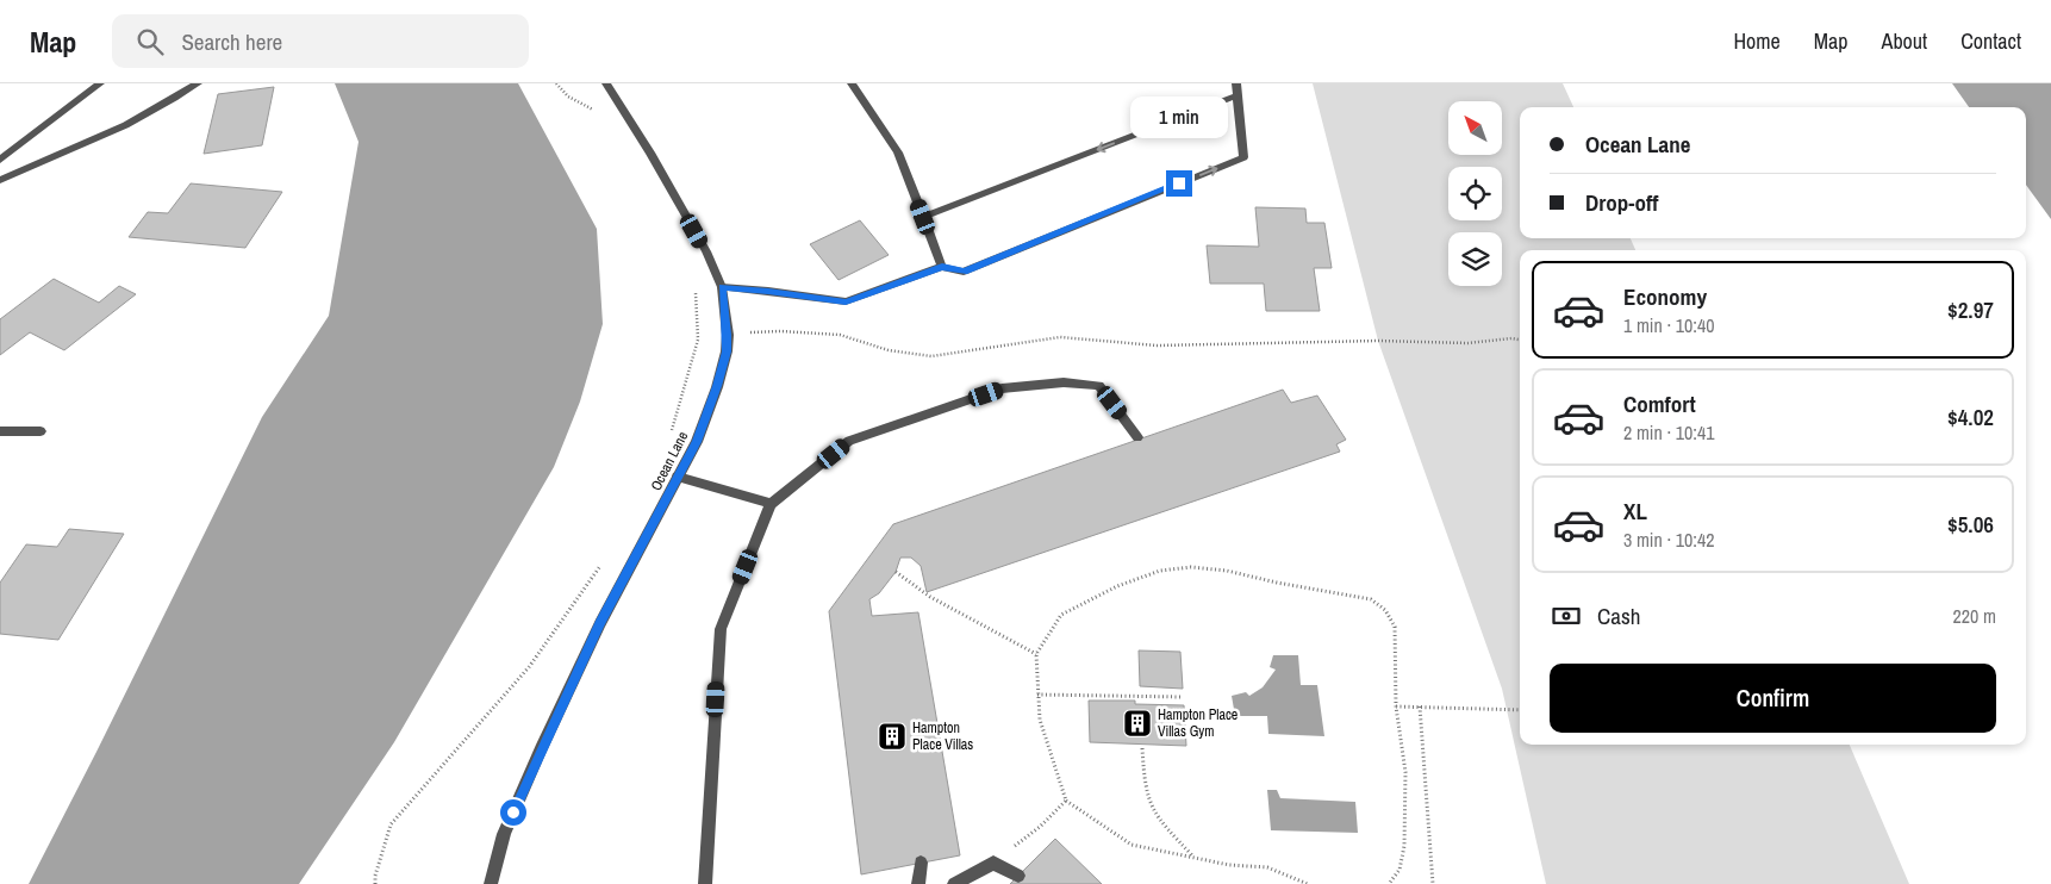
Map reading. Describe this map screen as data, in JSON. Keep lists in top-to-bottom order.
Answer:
{
  "streets": {
    "street": ["Ocean Lane"]
  },
  "places": {
    "building": ["Hampton Place Villas Gym", "Hampton Place Villas"]
  },
  "north": "top left",
  "page": {
    "header": "Map",
    "search": "Search here",
    "nav": [
      "Home",
      "Map",
      "About",
      "Contact"
    ],
    "bubble": "1 min",
    "banner": ["Ocean Lane", "Drop-off"],
    "list": [
      {
        "name": "Economy",
        "note": "1 min · 10:40",
        "value": "$2.97"
      },
      {
        "name": "Comfort",
        "note": "2 min · 10:41",
        "value": "$4.02"
      },
      {
        "name": "XL",
        "note": "3 min · 10:42",
        "value": "$5.06"
      }
    ],
    "pay": ["Cash", "220 m"],
    "buttons": "Confirm"
  }
}
